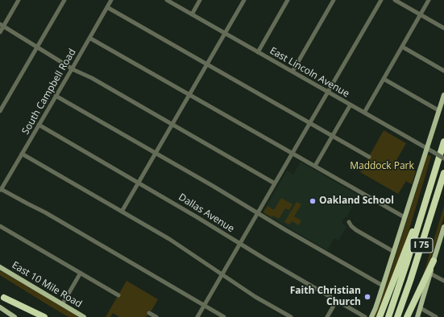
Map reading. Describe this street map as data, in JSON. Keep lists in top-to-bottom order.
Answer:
{
  "streets": {
    "highway": ["I 75"],
    "main road": ["East 10 Mile Road"],
    "street": ["East Lincoln Avenue", "South Campbell Road", "Dallas Avenue"]
  },
  "crossings": [
    ["South Campbell Road", "Dallas Avenue"]
  ],
  "parks": ["Maddock Park"],
  "places": ["Oakland School", "Faith Christian Church"]
}
